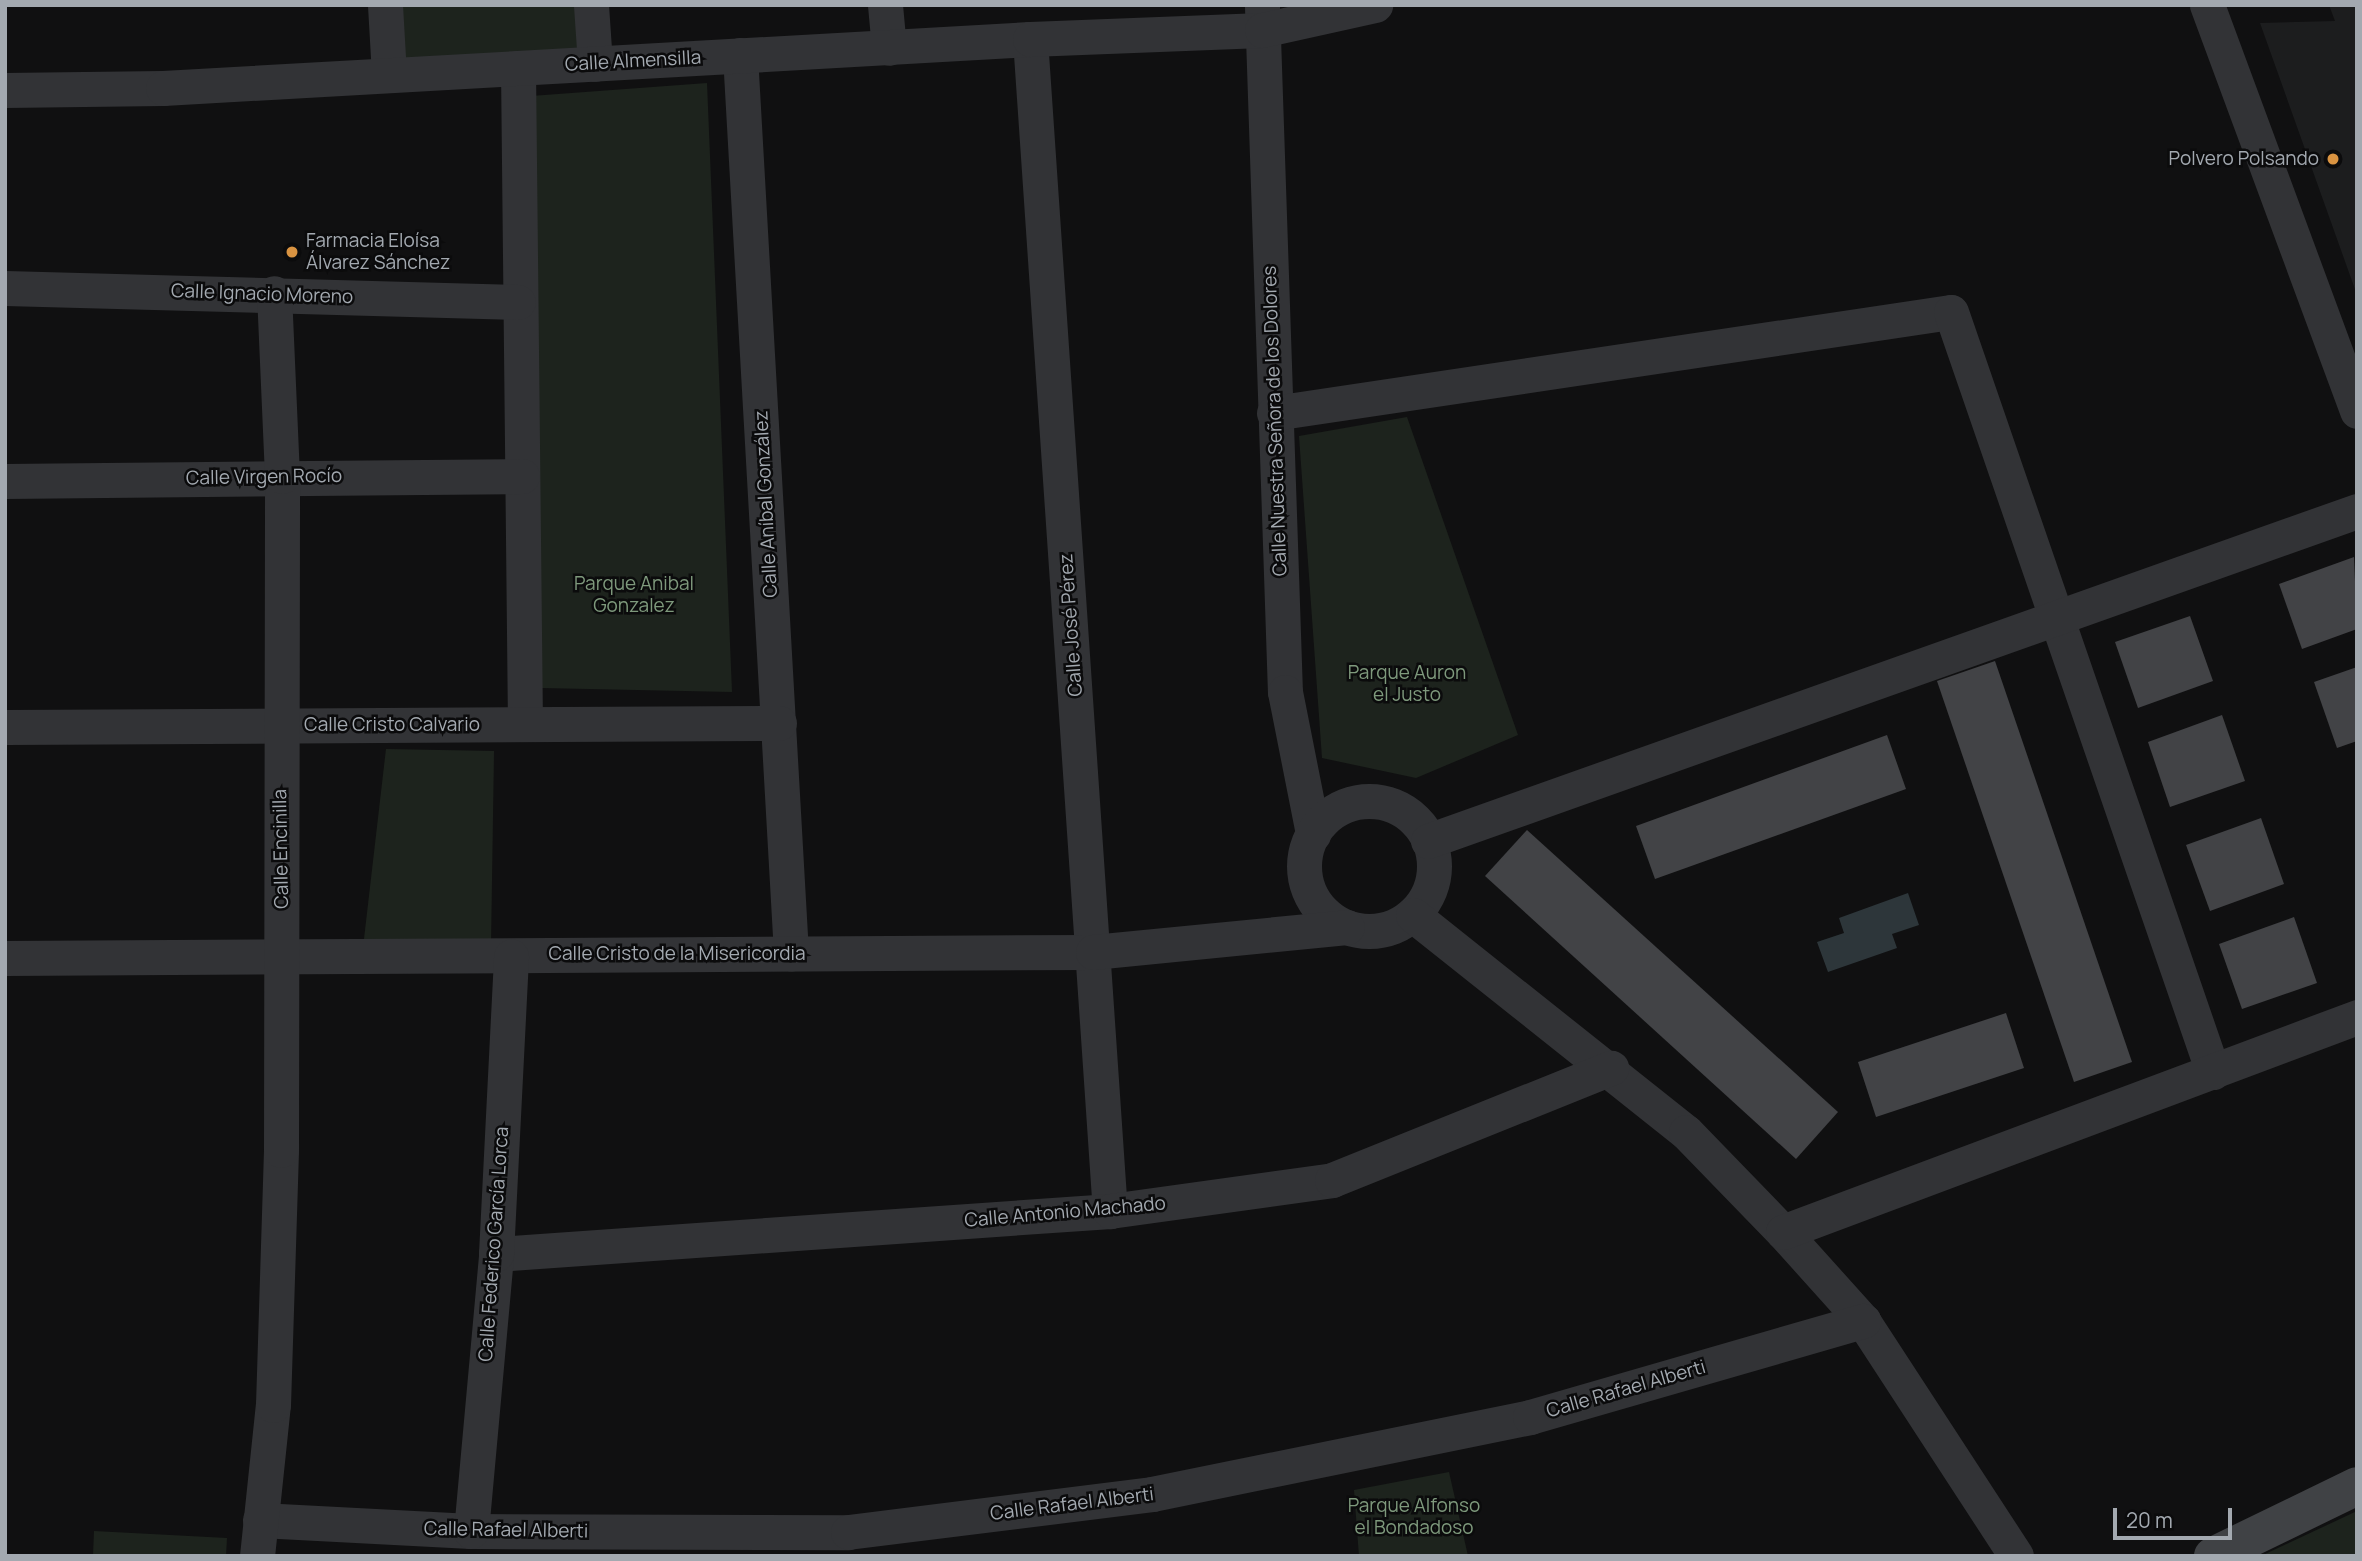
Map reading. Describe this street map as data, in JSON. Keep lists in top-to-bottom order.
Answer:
{
  "streets": {
    "street": [
      "Calle Almensilla",
      "Calle Ignacio Moreno",
      "Calle Nuestra Señora de los Dolores",
      "Calle Virgen Rocío",
      "Calle Aníbal González",
      "Calle José Pérez",
      "Calle Cristo Calvario",
      "Calle Encinilla",
      "Calle Cristo de la Misericordia",
      "Calle Antonio Machado",
      "Calle Federico García Lorca",
      "Calle Rafael Alberti"
    ]
  },
  "crossings": [
    ["Calle Almensilla", "Calle Nuestra Señora de los Dolores"],
    ["Calle Almensilla", "Calle Aníbal González"],
    ["Calle Almensilla", "Calle José Pérez"],
    ["Calle Ignacio Moreno", "Calle Encinilla"],
    ["Calle Nuestra Señora de los Dolores", "Calle Cristo de la Misericordia"],
    ["Calle Virgen Rocío", "Calle Encinilla"],
    ["Calle Aníbal González", "Calle Cristo Calvario"],
    ["Calle Aníbal González", "Calle Cristo de la Misericordia"],
    ["Calle José Pérez", "Calle Cristo de la Misericordia"],
    ["Calle José Pérez", "Calle Antonio Machado"],
    ["Calle Cristo Calvario", "Calle Encinilla"],
    ["Calle Encinilla", "Calle Cristo de la Misericordia"],
    ["Calle Encinilla", "Calle Rafael Alberti"],
    ["Calle Cristo de la Misericordia", "Calle Federico García Lorca"],
    ["Calle Antonio Machado", "Calle Federico García Lorca"],
    ["Calle Federico García Lorca", "Calle Rafael Alberti"]
  ],
  "parks": ["Parque Anibal Gonzalez", "Parque Auron el Justo", "Parque Alfonso el Bondadoso"],
  "places": ["Polvero Polsando", "Farmacia Eloísa Álvarez Sánchez"],
  "scale_bar": "20 m"
}
